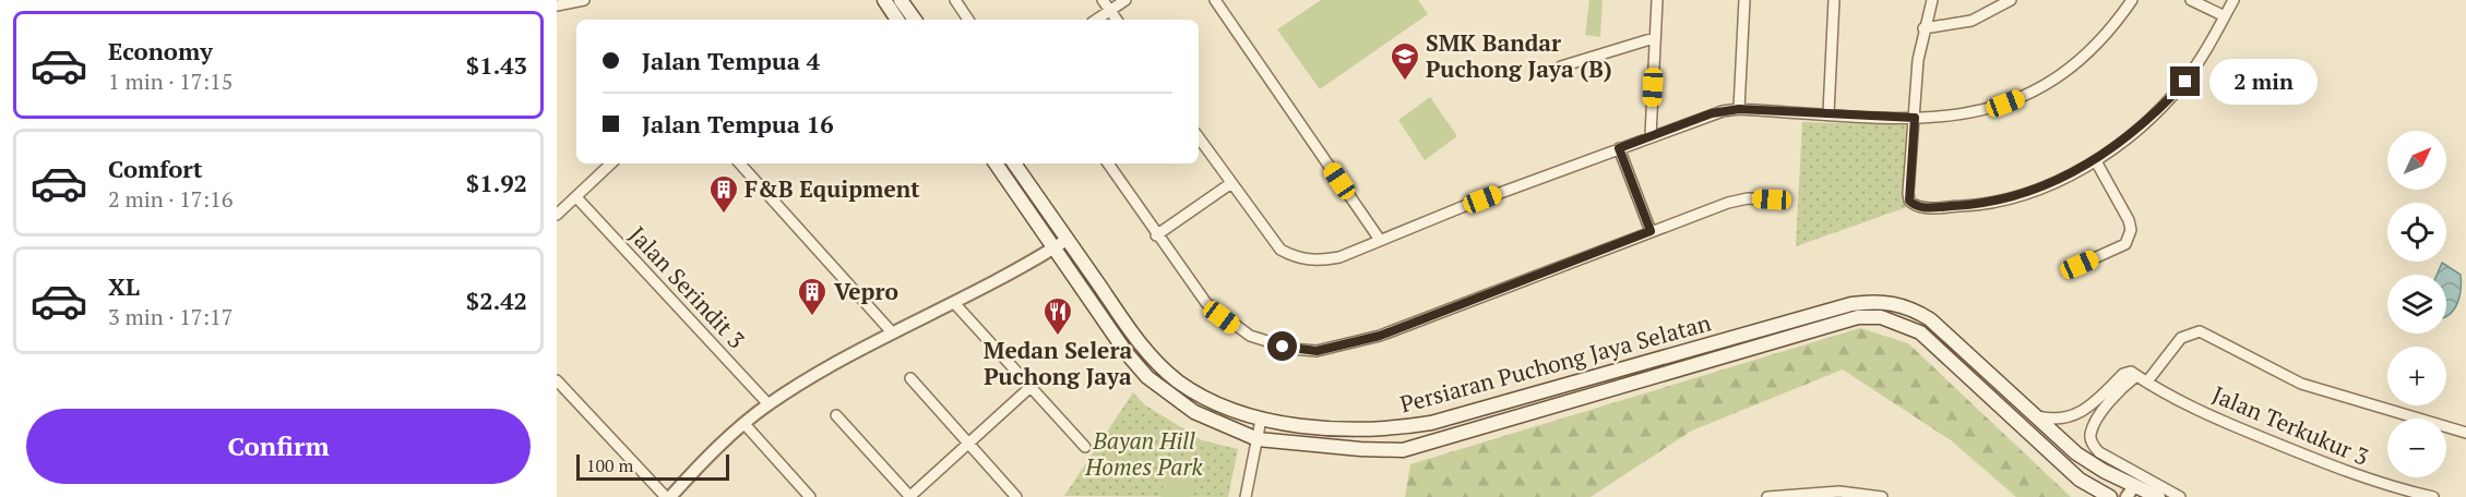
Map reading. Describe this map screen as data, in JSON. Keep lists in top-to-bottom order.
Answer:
{
  "streets": {
    "main road": ["Persiaran Puchong Jaya Selatan"],
    "street": ["Jalan Serindit 3", "Jalan Terkukur 3"]
  },
  "parks": ["Bayan Hill Homes Park"],
  "places": {
    "school or university": ["SMK Bandar Puchong Jaya (B)"],
    "building": ["F&B Equipment", "Vepro"],
    "restaurant": ["Medan Selera Puchong Jaya"]
  },
  "scale_bar": "100 m",
  "north": "top right",
  "page": {
    "list": [
      {
        "name": "Economy",
        "note": "1 min · 17:15",
        "value": "$1.43"
      },
      {
        "name": "Comfort",
        "note": "2 min · 17:16",
        "value": "$1.92"
      },
      {
        "name": "XL",
        "note": "3 min · 17:17",
        "value": "$2.42"
      }
    ],
    "banner": ["Jalan Tempua 4", "Jalan Tempua 16"],
    "bubble": "2 min",
    "map_buttons": ["+", "−"],
    "buttons": "Confirm",
    "scale": "100 m"
  }
}
